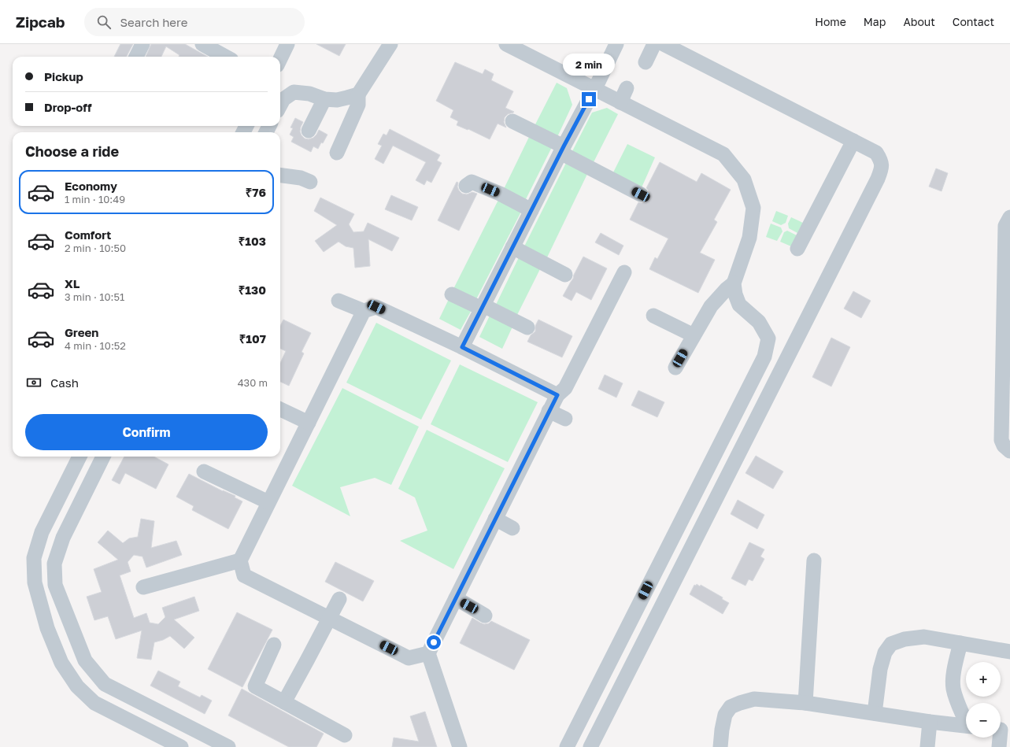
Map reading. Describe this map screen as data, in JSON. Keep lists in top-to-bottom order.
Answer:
{
  "page": {
    "header": "Zipcab",
    "search": "Search here",
    "nav": [
      "Home",
      "Map",
      "About",
      "Contact"
    ],
    "bubble": "2 min",
    "banner": ["Pickup", "Drop-off"],
    "heading": "Choose a ride",
    "list": [
      {
        "name": "Economy",
        "note": "1 min · 10:49",
        "value": "₹76"
      },
      {
        "name": "Comfort",
        "note": "2 min · 10:50",
        "value": "₹103"
      },
      {
        "name": "XL",
        "note": "3 min · 10:51",
        "value": "₹130"
      },
      {
        "name": "Green",
        "note": "4 min · 10:52",
        "value": "₹107"
      }
    ],
    "pay": ["Cash", "430 m"],
    "buttons": "Confirm",
    "map_buttons": ["+", "−"]
  }
}
